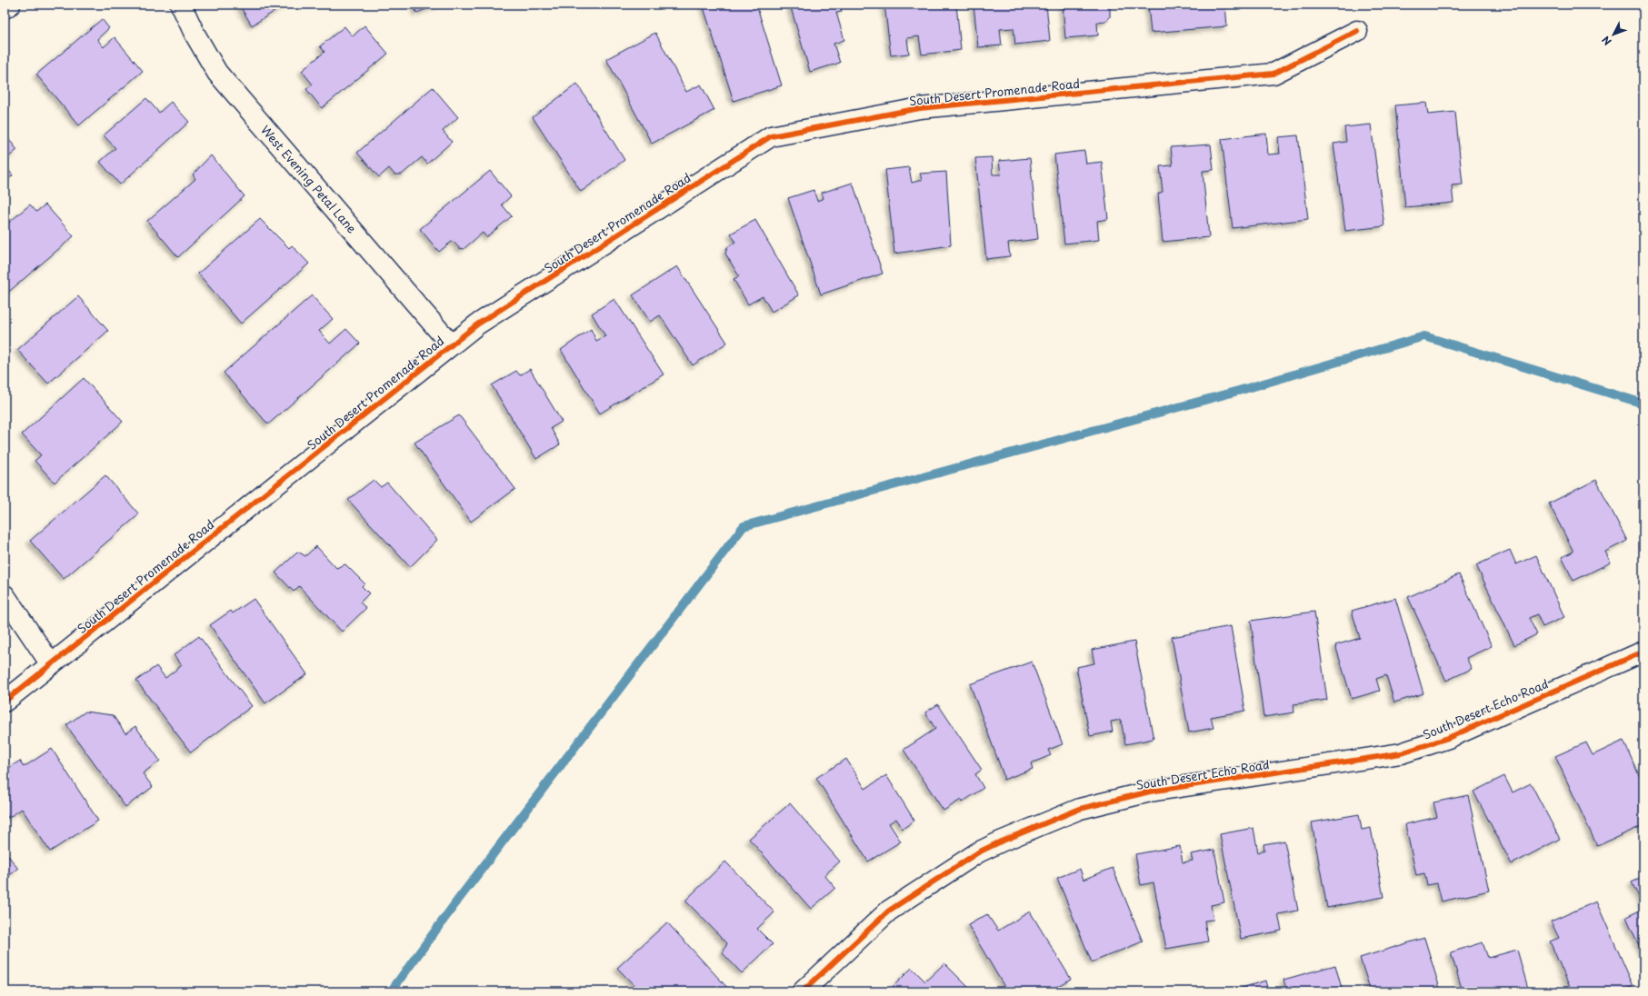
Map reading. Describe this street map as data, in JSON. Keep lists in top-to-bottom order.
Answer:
{
  "streets": {
    "street": ["South Desert Promenade Road", "West Evening Petal Lane", "South Desert Echo Road"]
  },
  "crossings": [
    ["South Desert Promenade Road", "West Evening Petal Lane"]
  ],
  "north": "bottom left"
}
